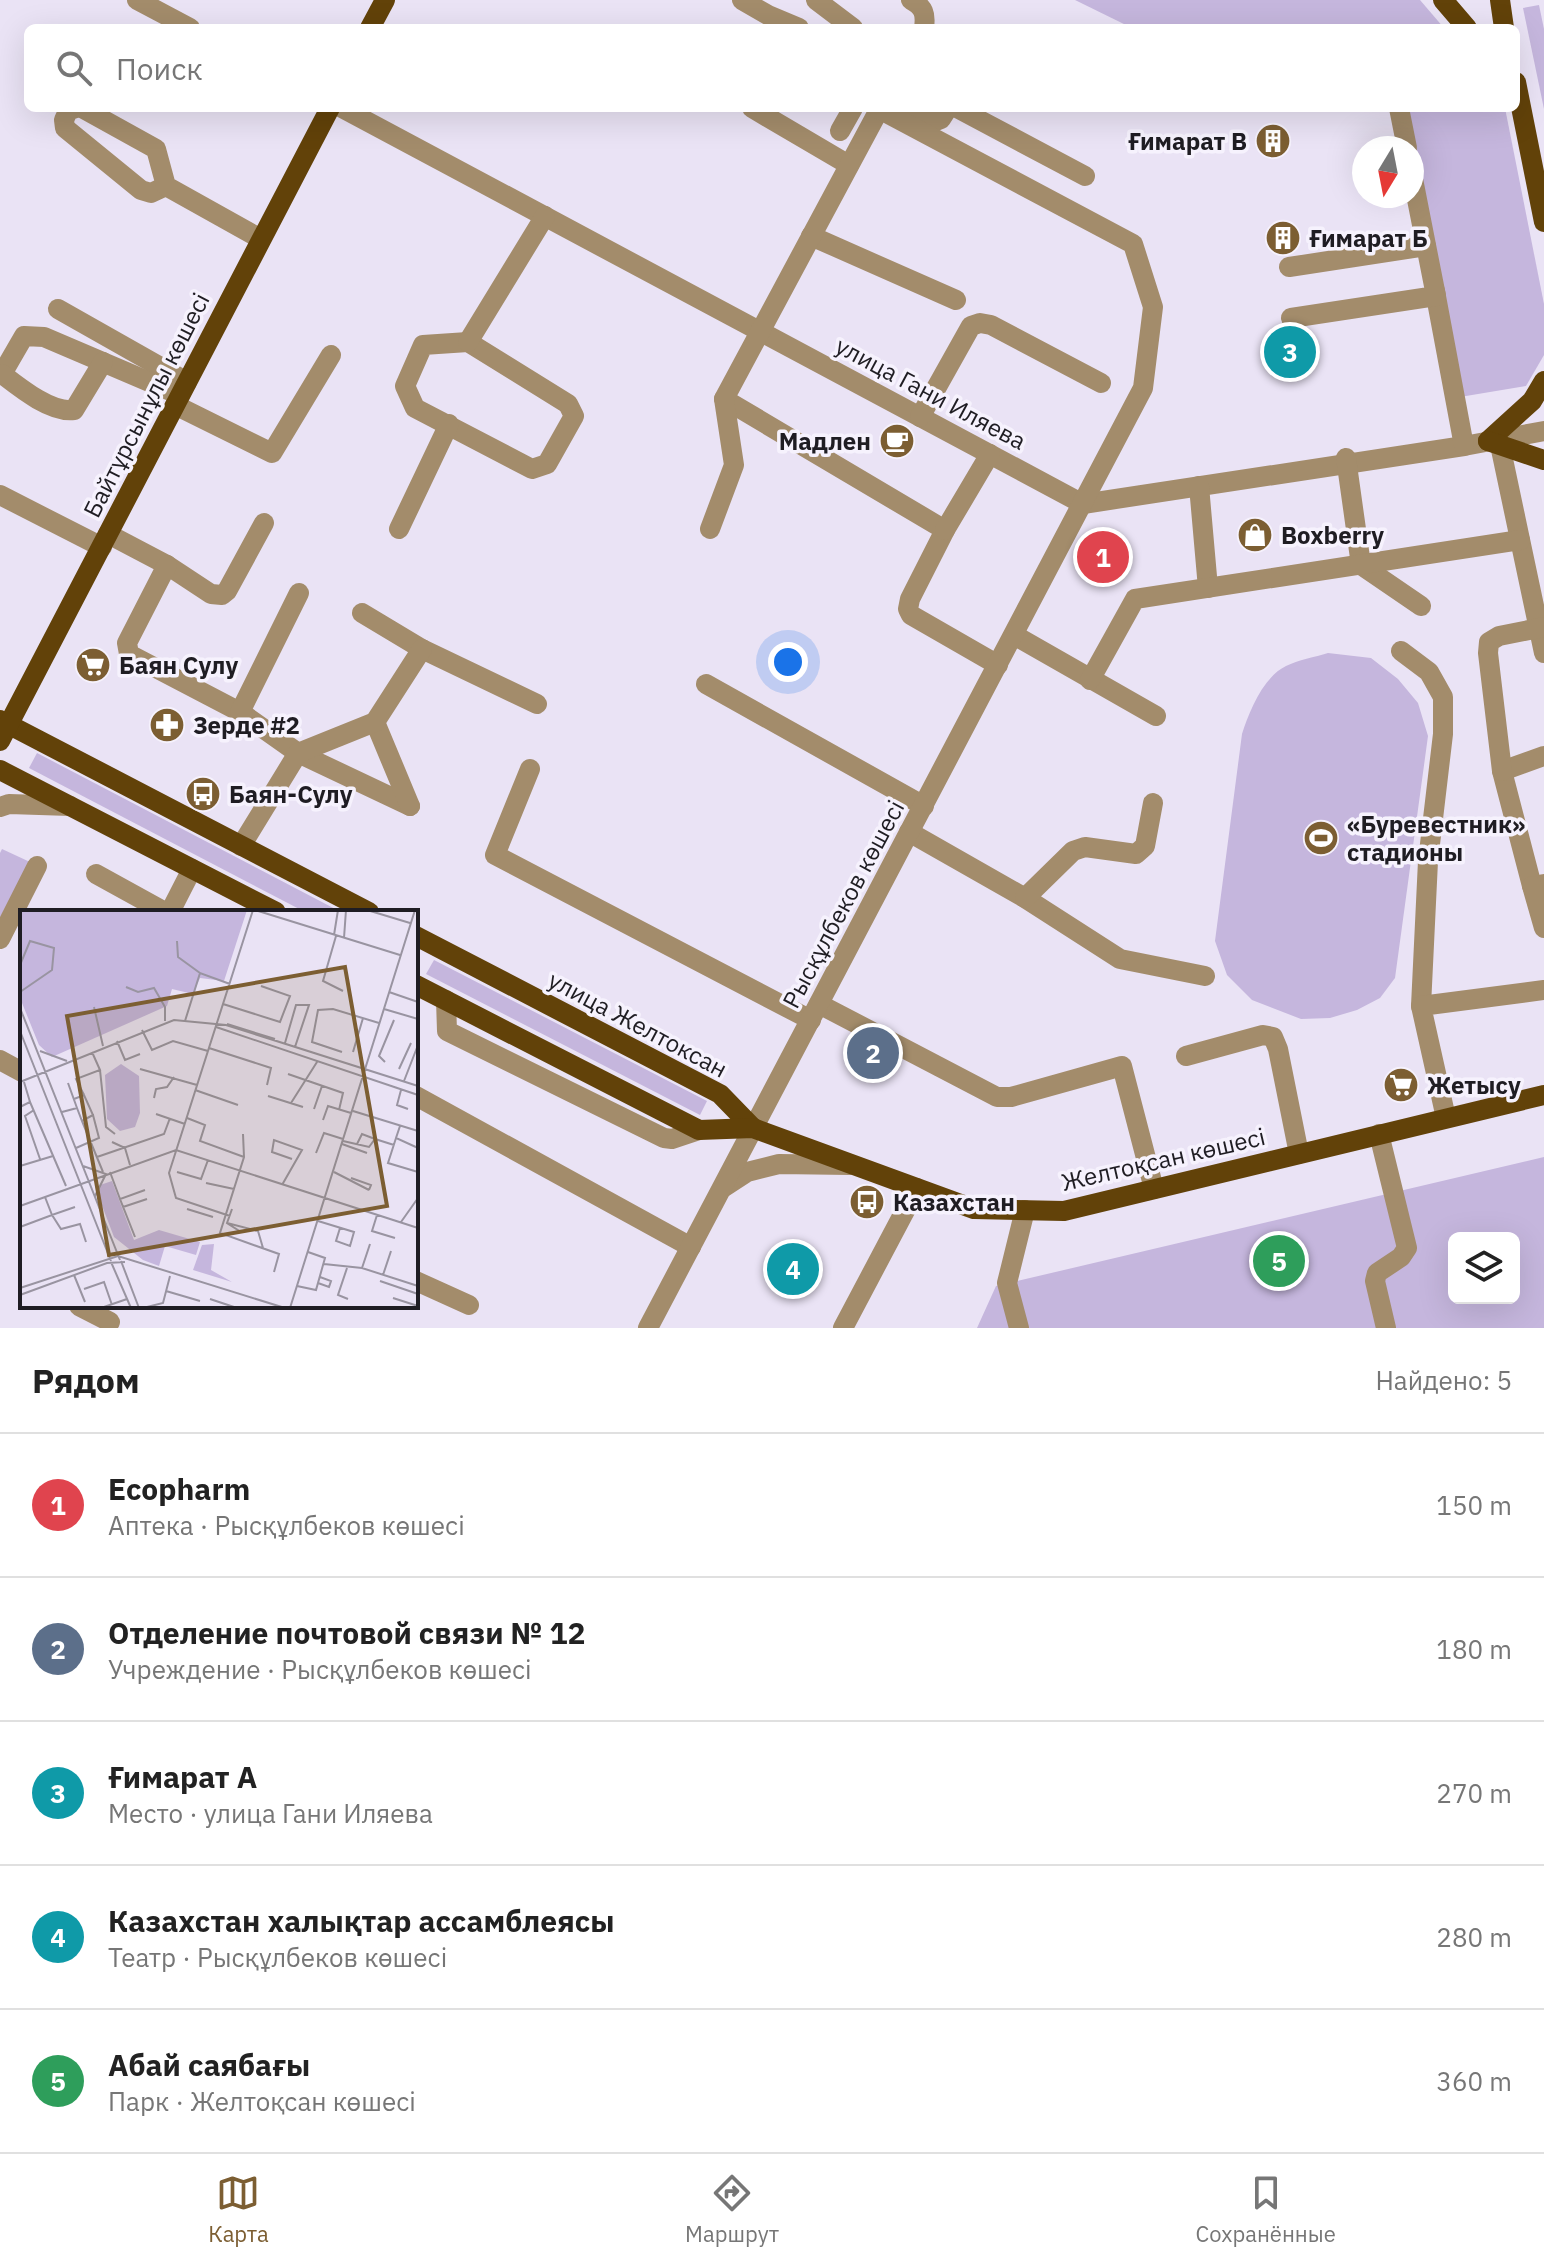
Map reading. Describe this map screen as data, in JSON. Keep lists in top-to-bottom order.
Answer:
{
  "streets": {
    "main road": ["Байтұрсынұлы көшесі", "улица Желтоксан", "Желтоқсан көшесі"],
    "street": ["улица Гани Иляева", "Рысқұлбеков көшесі"]
  },
  "crossings": [
    ["улица Гани Иляева", "Рысқұлбеков көшесі"],
    ["Рысқұлбеков көшесі", "улица Желтоксан"],
    ["Рысқұлбеков көшесі", "Желтоқсан көшесі"],
    ["улица Желтоксан", "Желтоқсан көшесі"]
  ],
  "places": {
    "building": ["Ғимарат В", "Ғимарат Б"],
    "cafe": ["Мадлен"],
    "shop": ["Boxberry"],
    "supermarket": ["Баян Сулу", "Жетысу"],
    "pharmacy": ["Зерде #2"],
    "bus stop": ["Баян-Сулу", "Казахстан"],
    "sports": ["«Буревестник» стадионы"]
  },
  "north": "bottom",
  "page": {
    "search": "Поиск",
    "pins": [
      "3",
      "1",
      "2",
      "5",
      "4"
    ],
    "heading": ["Рядом", "Найдено: 5"],
    "list": [
      {
        "mark": "1",
        "name": "Ecopharm",
        "note": "Аптека · Рысқұлбеков көшесі",
        "value": "150 m"
      },
      {
        "mark": "2",
        "name": "Отделение почтовой связи № 12",
        "note": "Учреждение · Рысқұлбеков көшесі",
        "value": "180 m"
      },
      {
        "mark": "3",
        "name": "Ғимарат А",
        "note": "Место · улица Гани Иляева",
        "value": "270 m"
      },
      {
        "mark": "4",
        "name": "Казахстан халықтар ассамблеясы",
        "note": "Театр · Рысқұлбеков көшесі",
        "value": "280 m"
      },
      {
        "mark": "5",
        "name": "Абай саябағы",
        "note": "Парк · Желтоқсан көшесі",
        "value": "360 m"
      }
    ],
    "nav": ["Карта", "Маршрут", "Сохранённые"]
  }
}
